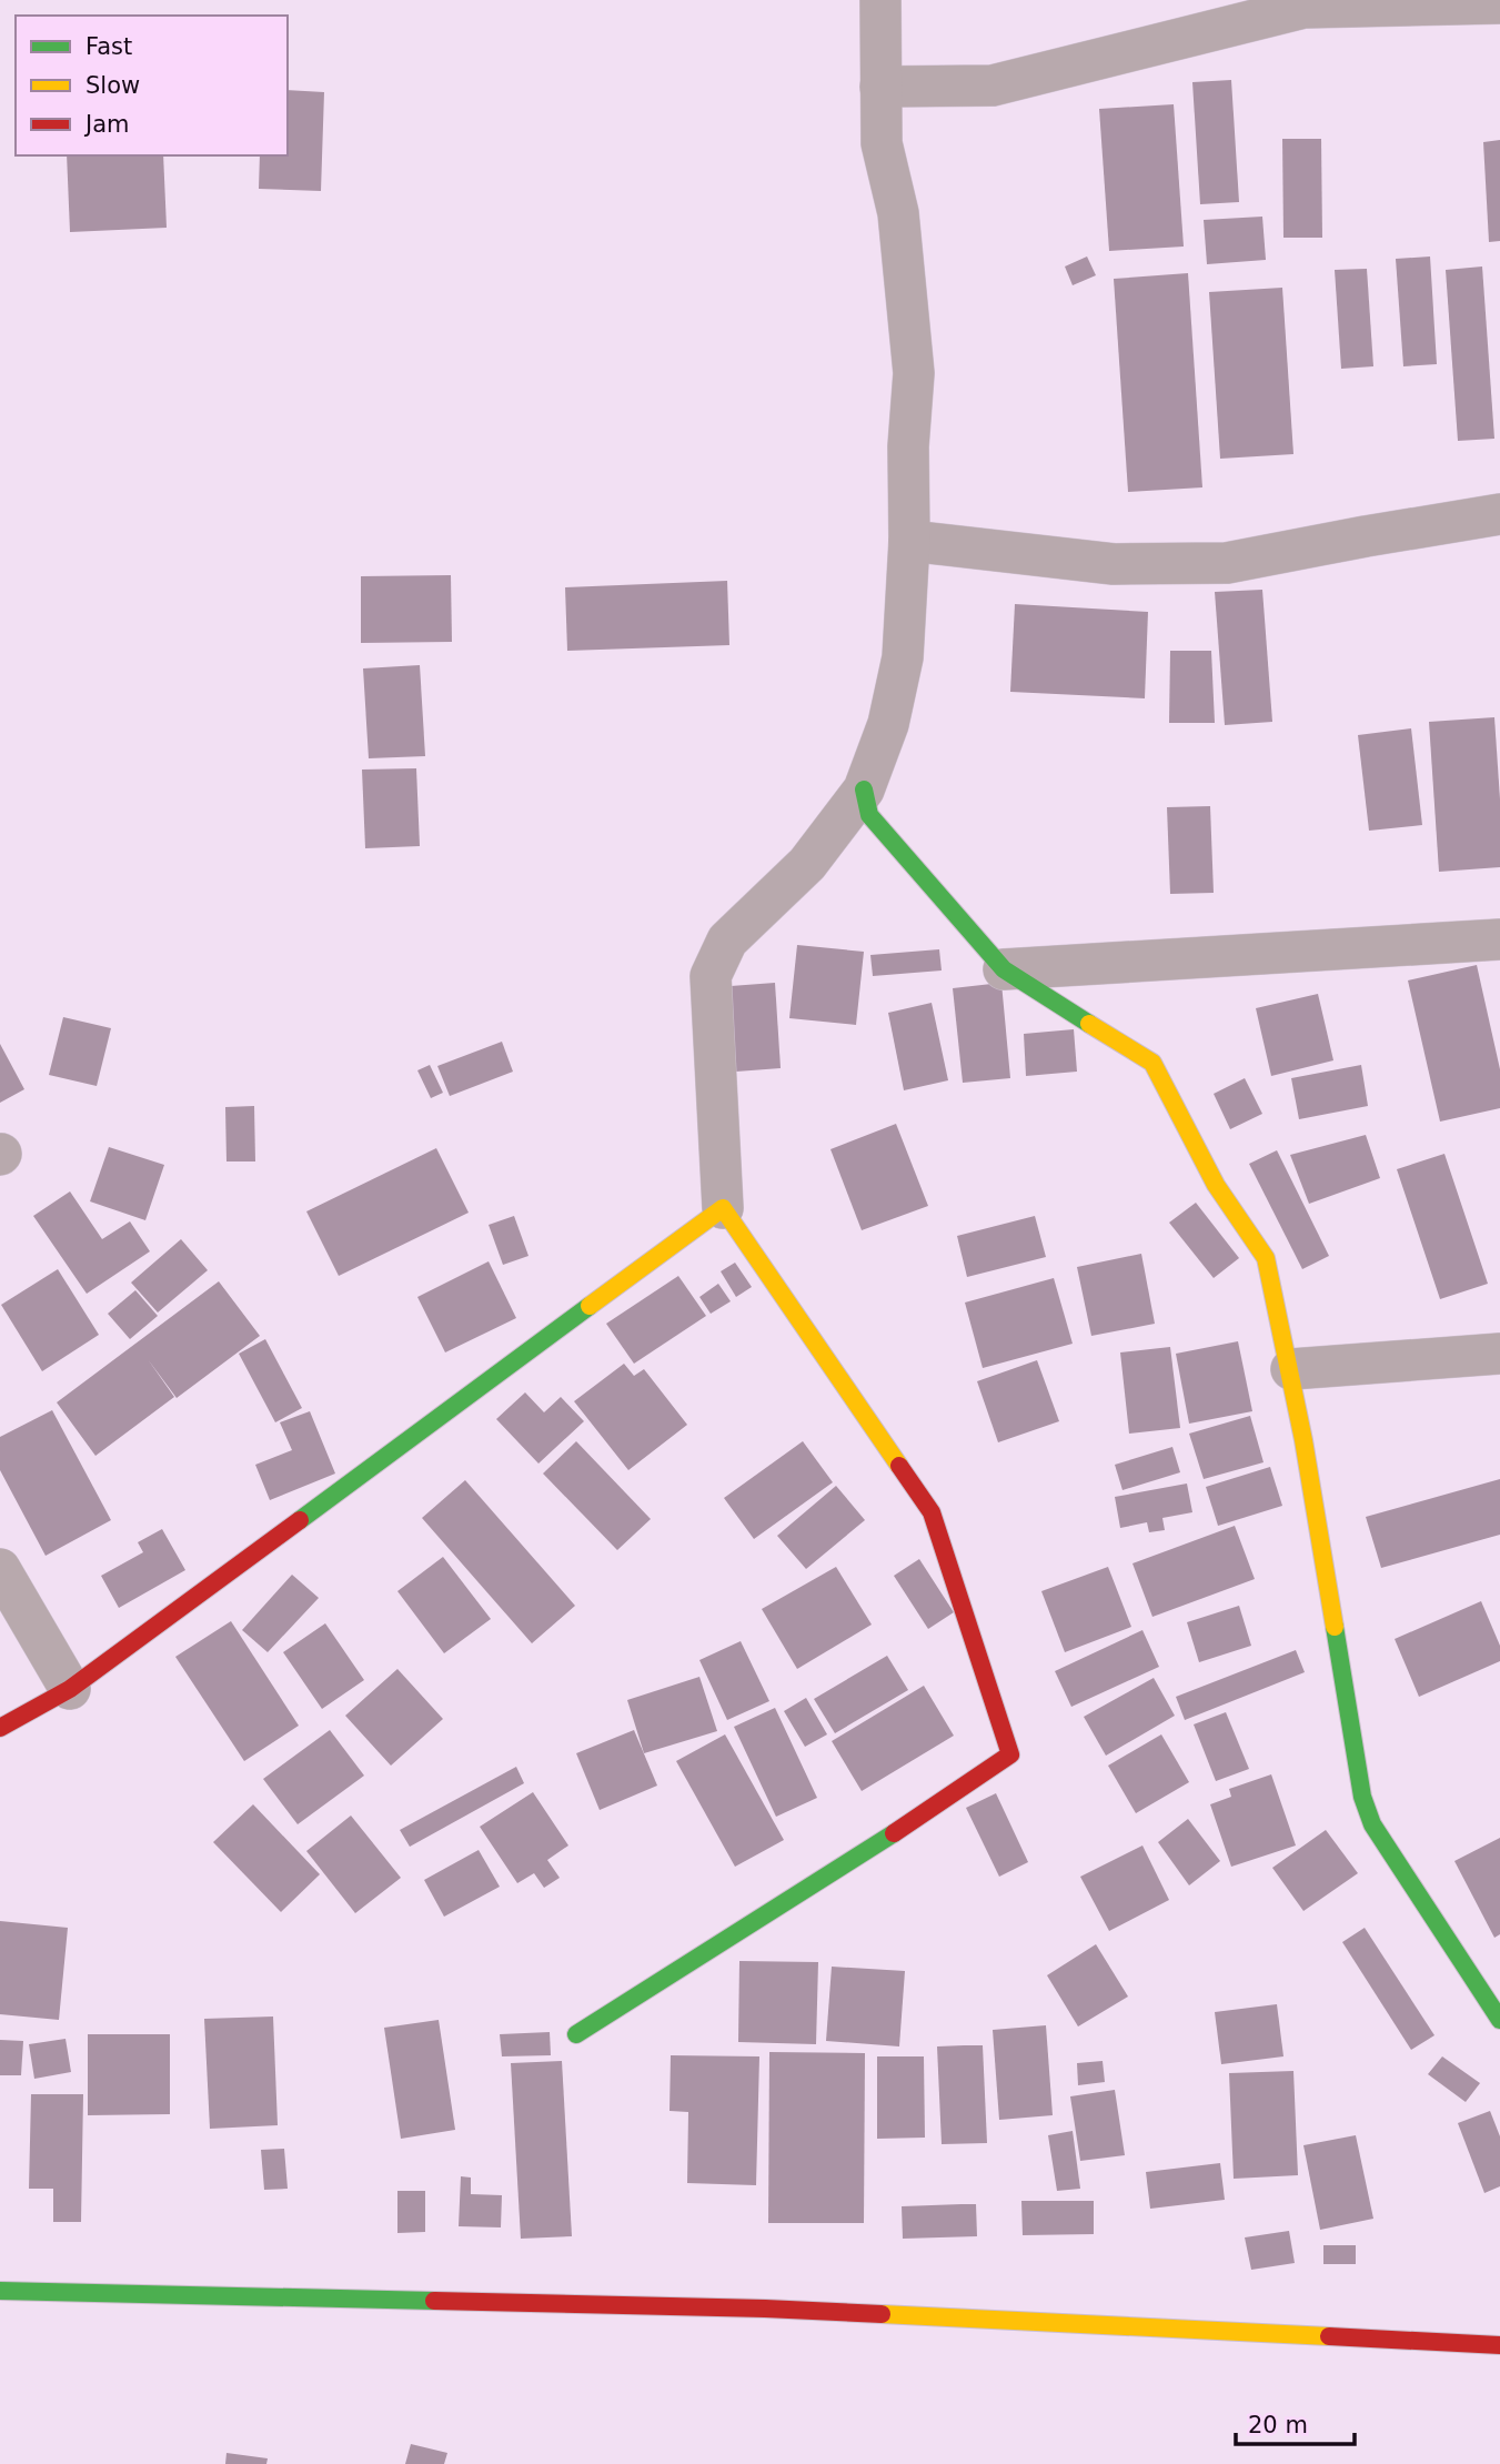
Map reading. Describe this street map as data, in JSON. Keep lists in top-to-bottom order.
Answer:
{
  "legend": ["Fast", "Slow", "Jam"],
  "scale_bar": "20 m"
}
